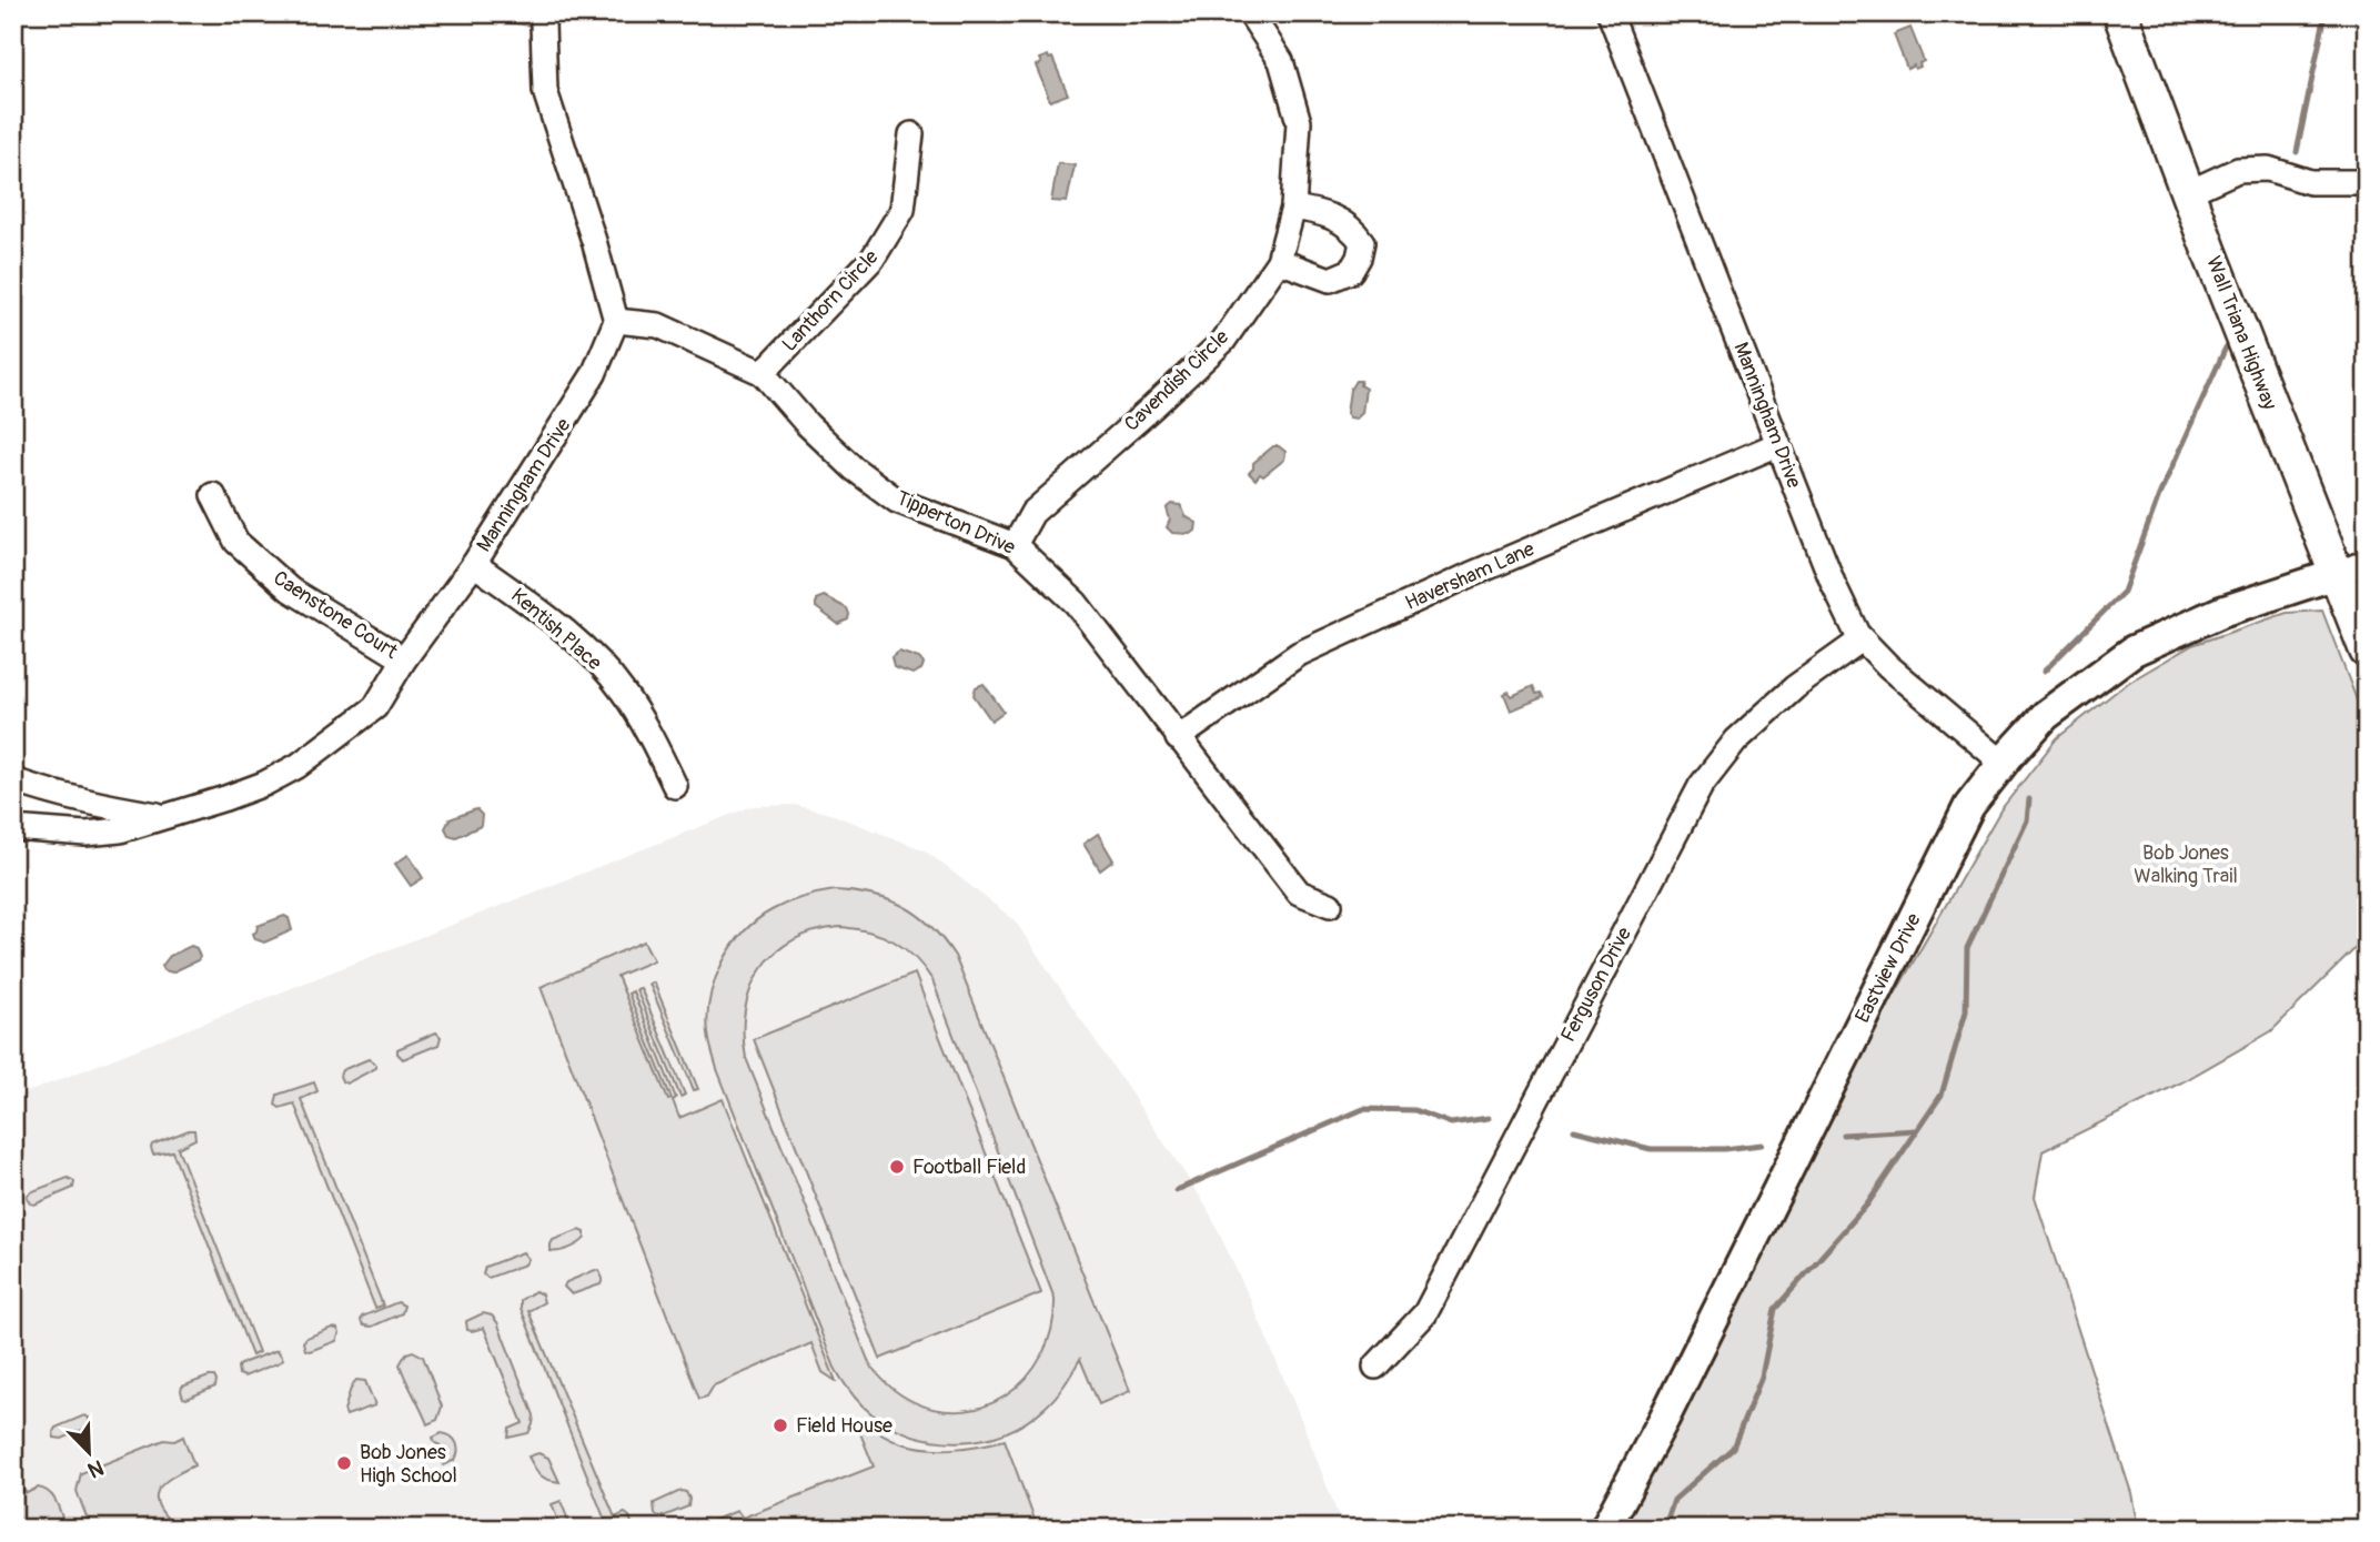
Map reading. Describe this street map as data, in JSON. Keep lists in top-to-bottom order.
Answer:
{
  "streets": {
    "main road": ["Wall Triana Highway"],
    "street": [
      "Lanthorn Circle",
      "Cavendish Circle",
      "Manningham Drive",
      "Tipperton Drive",
      "Haversham Lane",
      "Caenstone Court",
      "Kentish Place",
      "Eastview Drive",
      "Ferguson Drive"
    ]
  },
  "crossings": [
    ["Lanthorn Circle", "Tipperton Drive"],
    ["Wall Triana Highway", "Eastview Drive"],
    ["Cavendish Circle", "Tipperton Drive"],
    ["Manningham Drive", "Tipperton Drive"],
    ["Manningham Drive", "Haversham Lane"],
    ["Manningham Drive", "Caenstone Court"],
    ["Manningham Drive", "Kentish Place"],
    ["Manningham Drive", "Eastview Drive"],
    ["Manningham Drive", "Ferguson Drive"],
    ["Tipperton Drive", "Haversham Lane"]
  ],
  "parks": ["Bob Jones Walking Trail"],
  "places": ["Football Field", "Field House", "Bob Jones High School"],
  "north": "bottom right"
}
